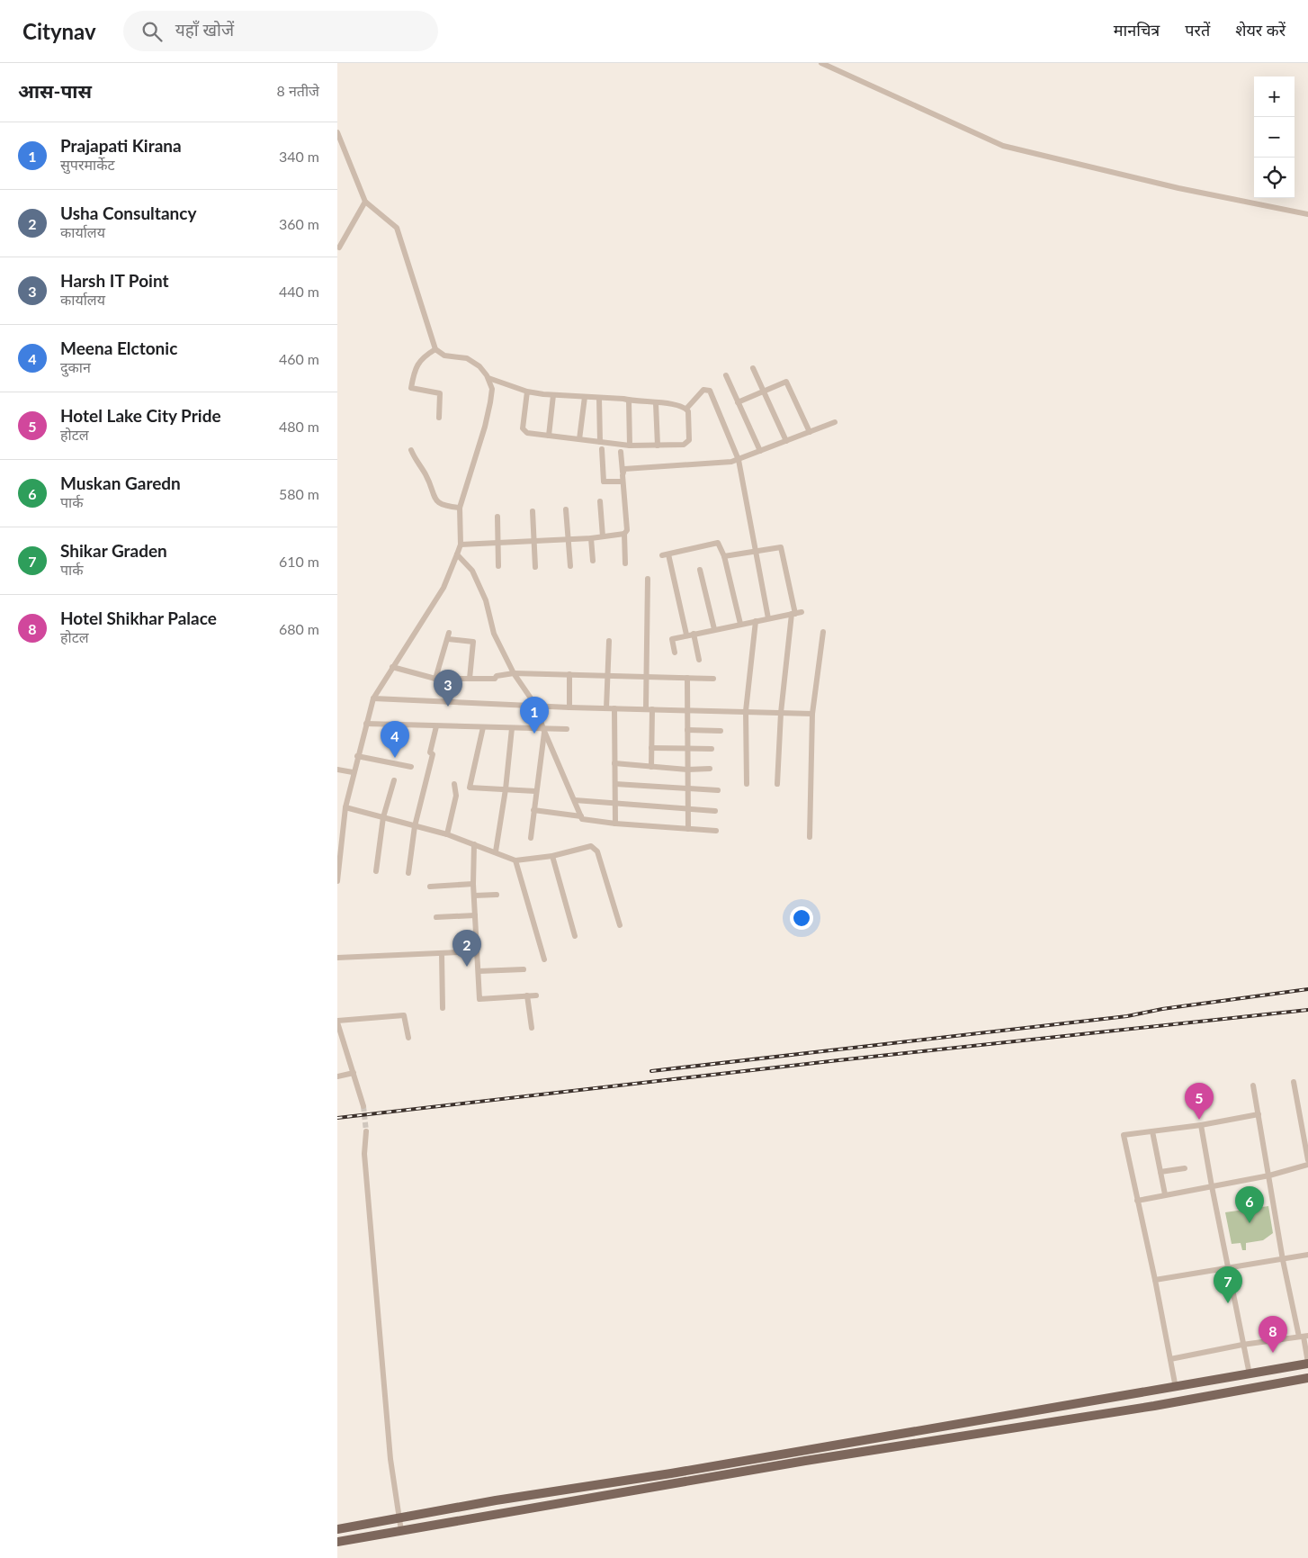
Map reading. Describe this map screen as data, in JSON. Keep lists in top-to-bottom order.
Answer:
{
  "page": {
    "header": "Citynav",
    "search": "यहाँ खोजें",
    "nav": ["मानचित्र", "परतें", "शेयर करें"],
    "heading": ["आस-पास", "8 नतीजे"],
    "map_buttons": ["+", "−"],
    "list": [
      {
        "mark": "1",
        "name": "Prajapati Kirana",
        "note": "सुपरमार्केट",
        "value": "340 m"
      },
      {
        "mark": "2",
        "name": "Usha Consultancy",
        "note": "कार्यालय",
        "value": "360 m"
      },
      {
        "mark": "3",
        "name": "Harsh IT Point",
        "note": "कार्यालय",
        "value": "440 m"
      },
      {
        "mark": "4",
        "name": "Meena Elctonic",
        "note": "दुकान",
        "value": "460 m"
      },
      {
        "mark": "5",
        "name": "Hotel Lake City Pride",
        "note": "होटल",
        "value": "480 m"
      },
      {
        "mark": "6",
        "name": "Muskan Garedn",
        "note": "पार्क",
        "value": "580 m"
      },
      {
        "mark": "7",
        "name": "Shikar Graden",
        "note": "पार्क",
        "value": "610 m"
      },
      {
        "mark": "8",
        "name": "Hotel Shikhar Palace",
        "note": "होटल",
        "value": "680 m"
      }
    ],
    "pins": [
      "3",
      "1",
      "4",
      "2",
      "5",
      "6",
      "7",
      "8"
    ]
  }
}
